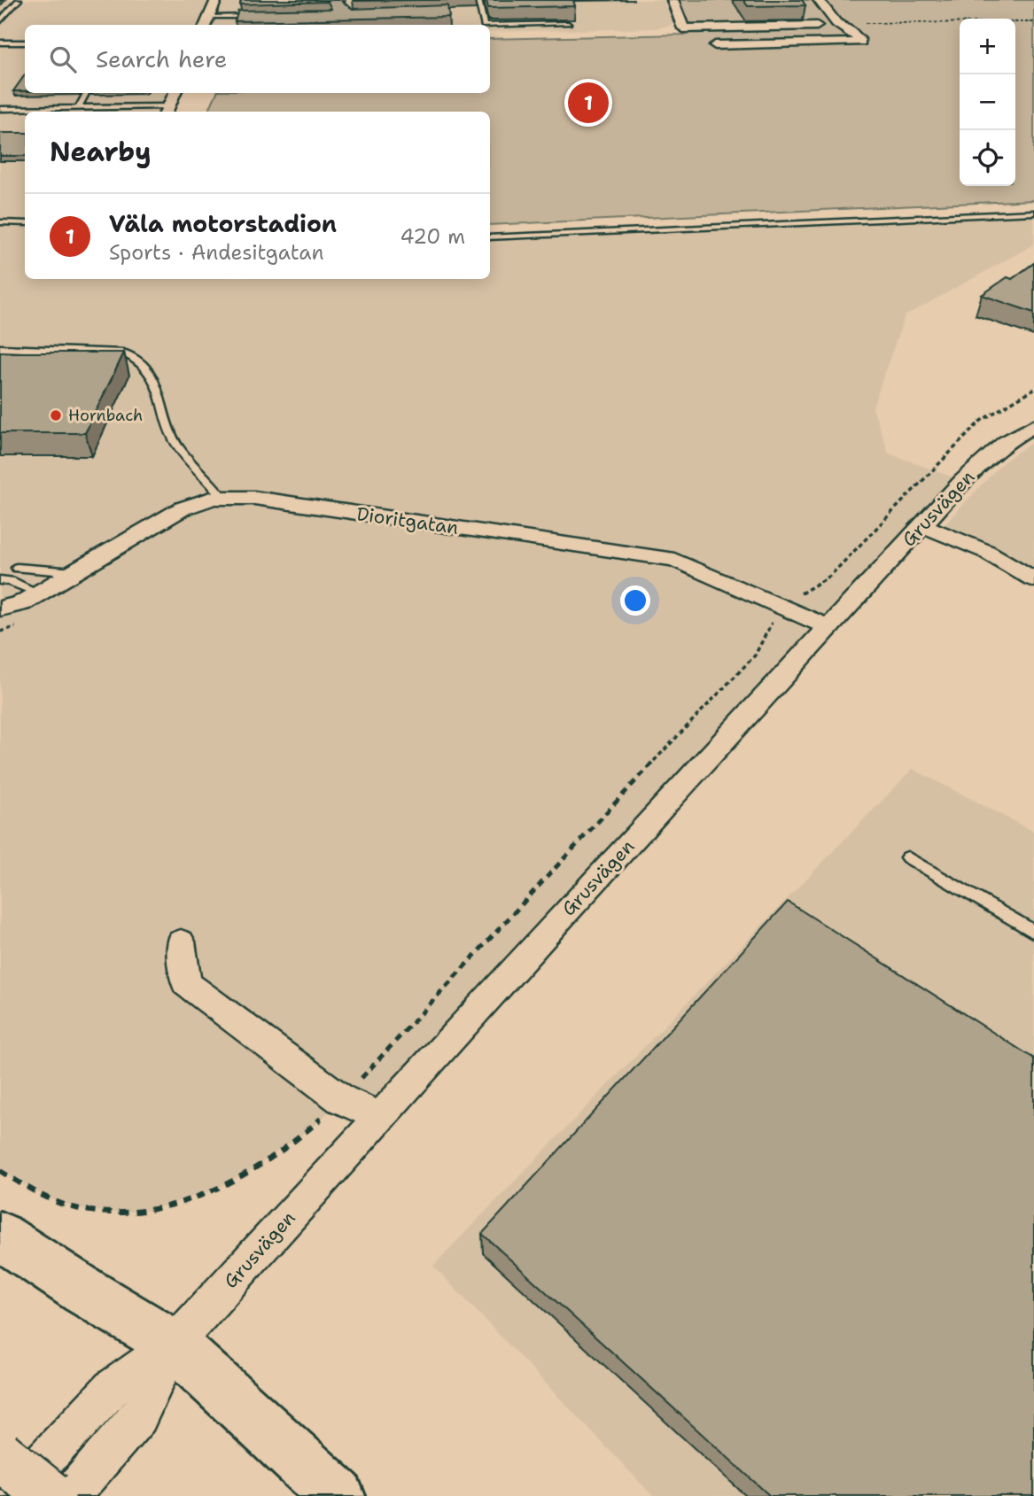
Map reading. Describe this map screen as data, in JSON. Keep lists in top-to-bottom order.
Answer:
{
  "streets": {
    "street": ["Grusvägen", "Dioritgatan"]
  },
  "crossings": [
    ["Grusvägen", "Dioritgatan"]
  ],
  "places": ["Hornbach"],
  "page": {
    "map_buttons": ["+", "−"],
    "search": "Search here",
    "pins": "1",
    "heading": "Nearby",
    "list": [
      {
        "mark": "1",
        "name": "Väla motorstadion",
        "note": "Sports · Andesitgatan",
        "value": "420 m"
      }
    ]
  }
}
